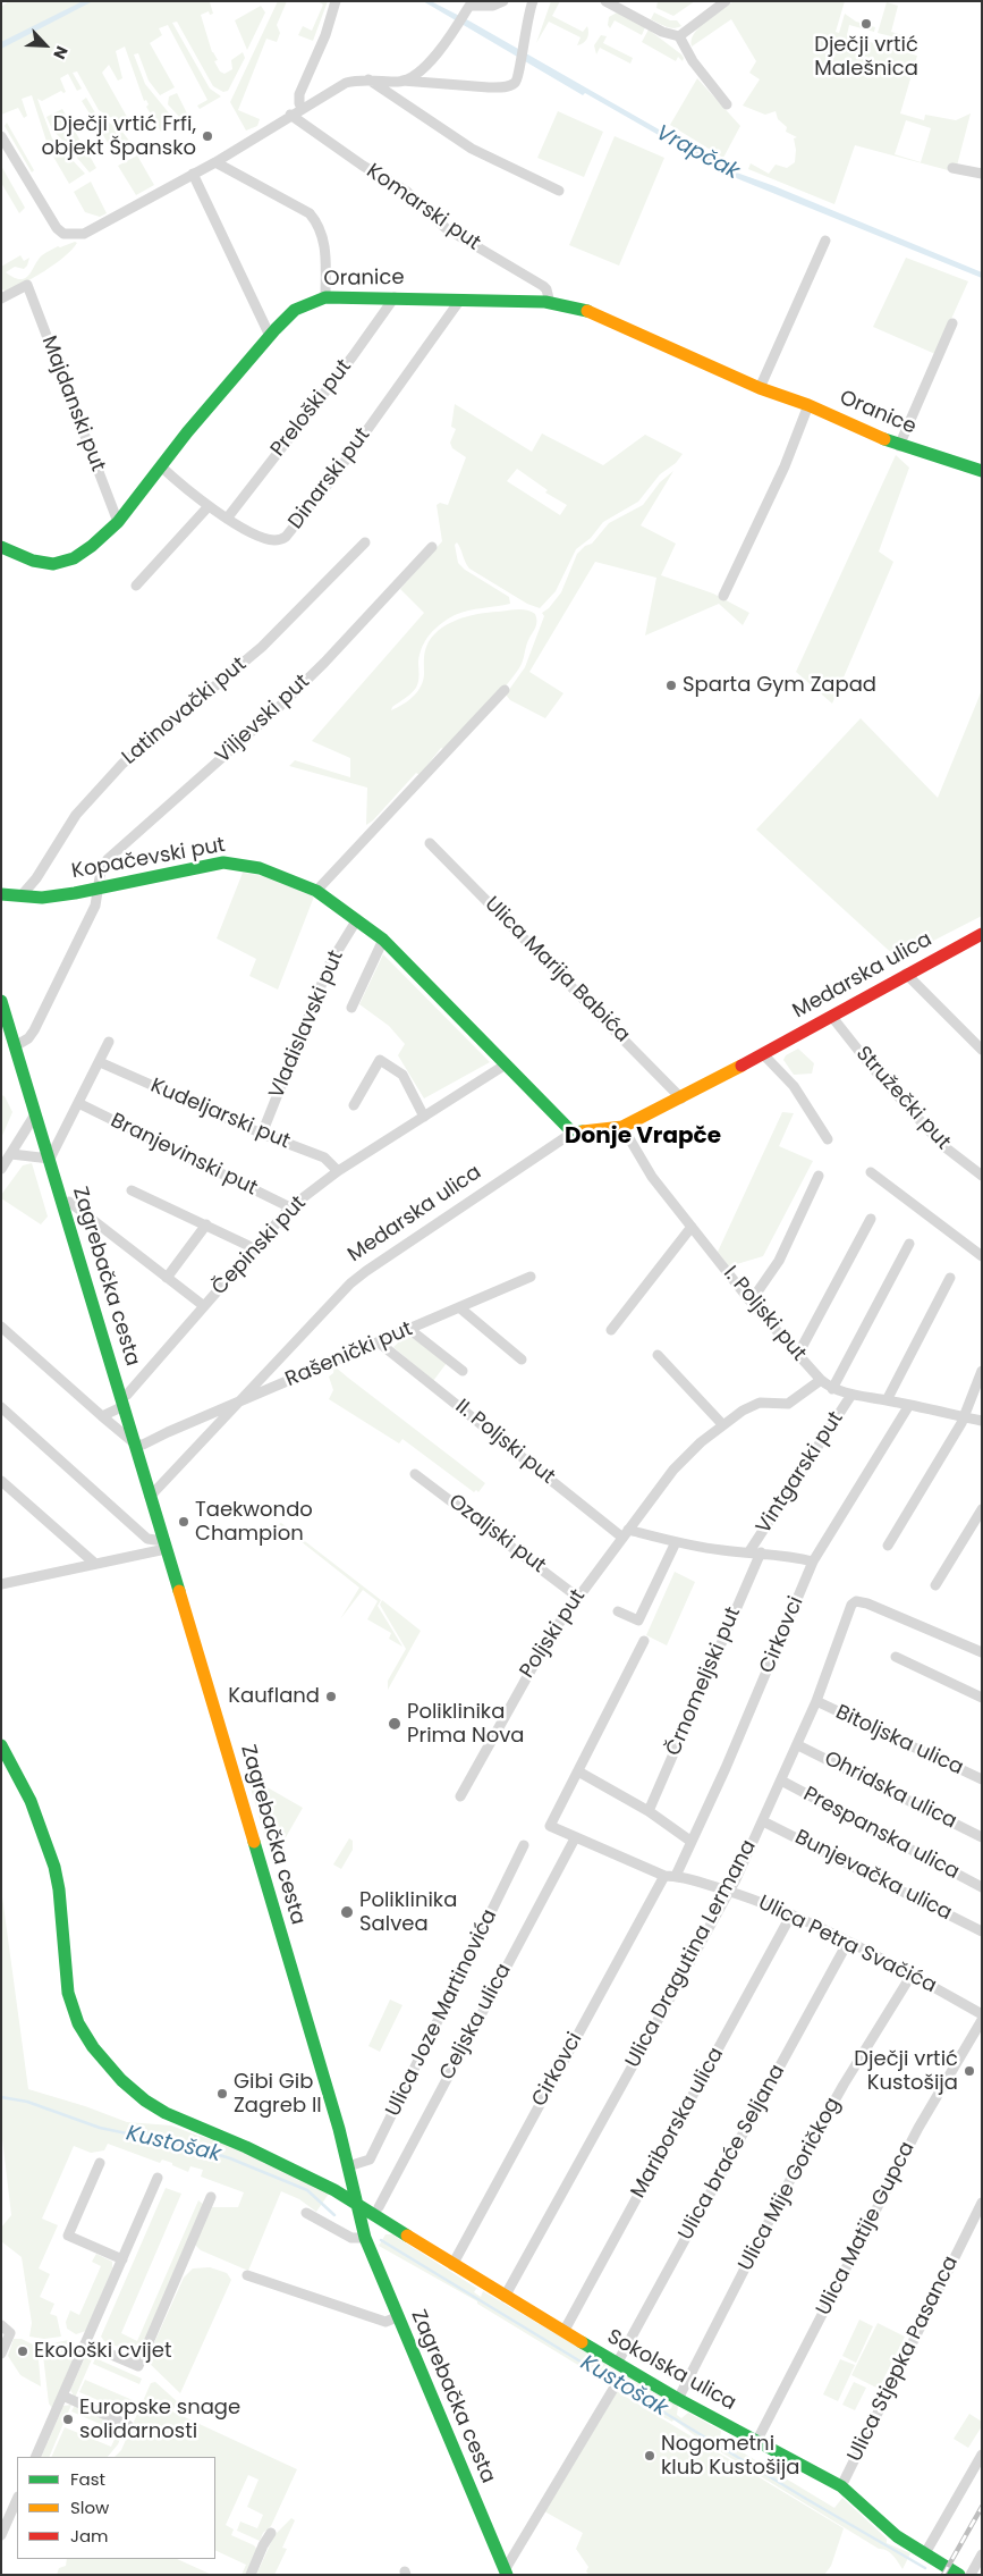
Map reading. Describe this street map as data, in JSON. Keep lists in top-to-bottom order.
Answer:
{
  "streets": {
    "street": [
      "Komarski put",
      "Oranice",
      "Majdanski put",
      "Preloški put",
      "Dinarski put",
      "Latinovački put",
      "Viljevski put",
      "Kopačevski put",
      "Ulica Marija Babića",
      "Medarska ulica",
      "Vladislavski put",
      "Stružečki put",
      "Kudeljarski put",
      "Branjevinski put",
      "Čepinski put",
      "Zagrebačka cesta",
      "I. Poljski put",
      "Rašenički put",
      "II. Poljski put",
      "Vintgarski put",
      "Ozaljski put",
      "Poljski put",
      "Cirkovci",
      "Črnomeljski put",
      "Bitoljska ulica",
      "Ohridska ulica",
      "Prespanska ulica",
      "Bunjevačka ulica",
      "Ulica Petra Svačića",
      "Ulica Dragutina Lermana",
      "Ulica Joze Martinovića",
      "Celjska ulica",
      "Mariborska ulica",
      "Ulica braće Seljana",
      "Ulica Mije Goričkog",
      "Ulica Matije Gupca",
      "Ulica Stjepka Pasanca",
      "Sokolska ulica"
    ]
  },
  "crossings": [
    ["Komarski put", "Oranice"],
    ["Oranice", "Majdanski put"],
    ["Oranice", "Preloški put"],
    ["Oranice", "Dinarski put"],
    ["Preloški put", "Dinarski put"],
    ["Latinovački put", "Kopačevski put"],
    ["Viljevski put", "Kopačevski put"],
    ["Kopačevski put", "Medarska ulica"],
    ["Kopačevski put", "Vladislavski put"],
    ["Kopačevski put", "Čepinski put"],
    ["Ulica Marija Babića", "Medarska ulica"],
    ["Medarska ulica", "Stružečki put"],
    ["Medarska ulica", "Zagrebačka cesta"],
    ["Medarska ulica", "I. Poljski put"],
    ["Medarska ulica", "Rašenički put"],
    ["Vladislavski put", "Kudeljarski put"],
    ["Kudeljarski put", "Čepinski put"],
    ["Branjevinski put", "Čepinski put"],
    ["Čepinski put", "Zagrebačka cesta"],
    ["Zagrebačka cesta", "Rašenički put"],
    ["Zagrebačka cesta", "Ulica Joze Martinovića"],
    ["Zagrebačka cesta", "Sokolska ulica"],
    ["I. Poljski put", "Vintgarski put"],
    ["I. Poljski put", "Cirkovci"],
    ["Rašenički put", "II. Poljski put"],
    ["II. Poljski put", "Vintgarski put"],
    ["II. Poljski put", "Poljski put"],
    ["II. Poljski put", "Cirkovci"],
    ["II. Poljski put", "Črnomeljski put"],
    ["Vintgarski put", "Črnomeljski put"],
    ["Ozaljski put", "Poljski put"],
    ["Cirkovci", "Ulica Petra Svačića"],
    ["Cirkovci", "Sokolska ulica"],
    ["Bitoljska ulica", "Ulica Dragutina Lermana"],
    ["Ohridska ulica", "Ulica Dragutina Lermana"],
    ["Prespanska ulica", "Ulica Dragutina Lermana"],
    ["Bunjevačka ulica", "Ulica Dragutina Lermana"],
    ["Ulica Petra Svačića", "Ulica Dragutina Lermana"],
    ["Ulica Petra Svačića", "Celjska ulica"],
    ["Ulica Petra Svačića", "Mariborska ulica"],
    ["Ulica Petra Svačića", "Ulica braće Seljana"],
    ["Ulica Petra Svačića", "Ulica Mije Goričkog"],
    ["Ulica Dragutina Lermana", "Sokolska ulica"],
    ["Mariborska ulica", "Sokolska ulica"],
    ["Ulica braće Seljana", "Sokolska ulica"],
    ["Ulica Mije Goričkog", "Sokolska ulica"],
    ["Ulica Matije Gupca", "Sokolska ulica"],
    ["Ulica Stjepka Pasanca", "Sokolska ulica"]
  ],
  "districts": ["Donje Vrapče"],
  "water": ["Vrapčak", "Kustošak"],
  "places": [
    "Dječji vrtić Malešnica",
    "Dječji vrtić Frfi, objekt Špansko",
    "Sparta Gym Zapad",
    "Taekwondo Champion",
    "Kaufland",
    "Poliklinika Prima Nova",
    "Poliklinika Salvea",
    "Dječji vrtić Kustošija",
    "Gibi Gib Zagreb II",
    "Ekološki cvijet",
    "Europske snage solidarnosti",
    "Nogometni klub Kustošija"
  ],
  "legend": ["Fast", "Slow", "Jam"],
  "north": "bottom right"
}
